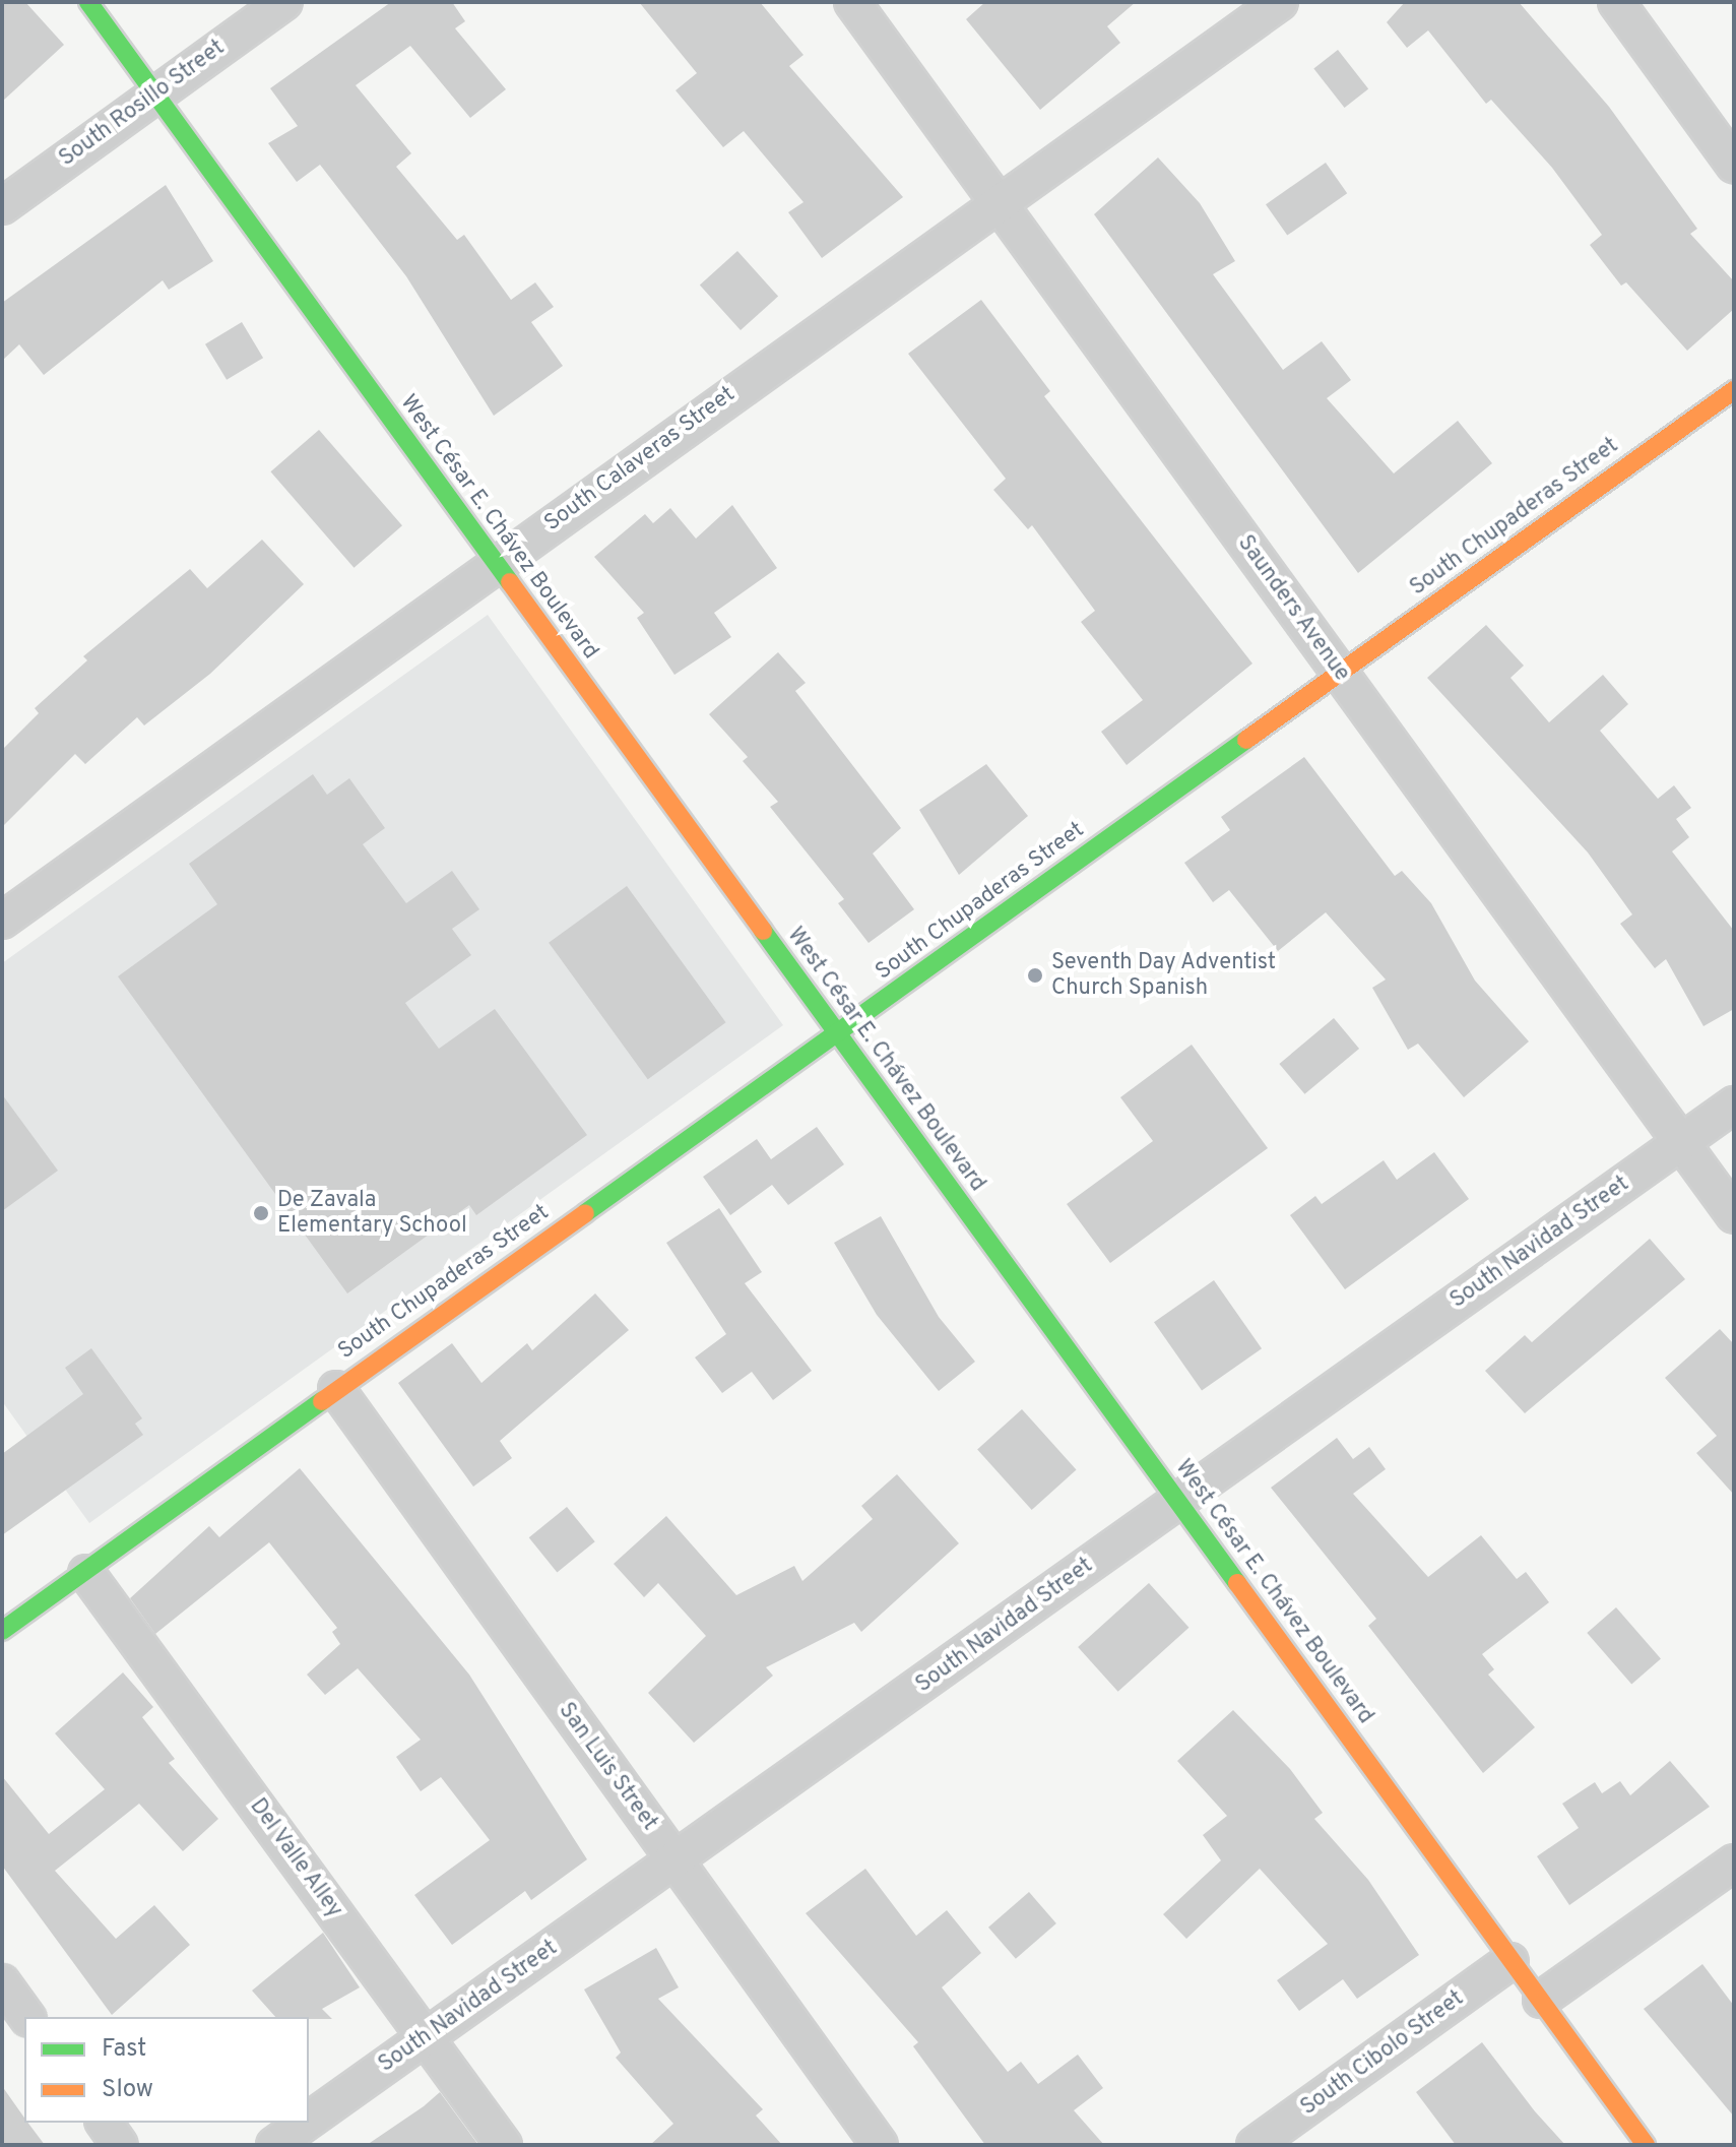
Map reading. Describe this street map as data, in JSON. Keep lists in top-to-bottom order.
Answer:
{
  "streets": {
    "street": [
      "South Rosillo Street",
      "South Calaveras Street",
      "South Chupaderas Street",
      "West César E. Chávez Boulevard",
      "Saunders Avenue",
      "South Navidad Street",
      "San Luis Street",
      "Del Valle Alley",
      "South Cibolo Street"
    ]
  },
  "crossings": [
    ["South Rosillo Street", "West César E. Chávez Boulevard"],
    ["South Calaveras Street", "West César E. Chávez Boulevard"],
    ["South Calaveras Street", "Saunders Avenue"],
    ["South Chupaderas Street", "West César E. Chávez Boulevard"],
    ["South Chupaderas Street", "Saunders Avenue"],
    ["South Chupaderas Street", "San Luis Street"],
    ["South Chupaderas Street", "Del Valle Alley"],
    ["West César E. Chávez Boulevard", "South Navidad Street"],
    ["West César E. Chávez Boulevard", "South Cibolo Street"],
    ["Saunders Avenue", "South Navidad Street"],
    ["South Navidad Street", "San Luis Street"],
    ["South Navidad Street", "Del Valle Alley"]
  ],
  "places": ["Seventh Day Adventist Church Spanish", "De Zavala Elementary School"],
  "legend": ["Fast", "Slow"]
}
